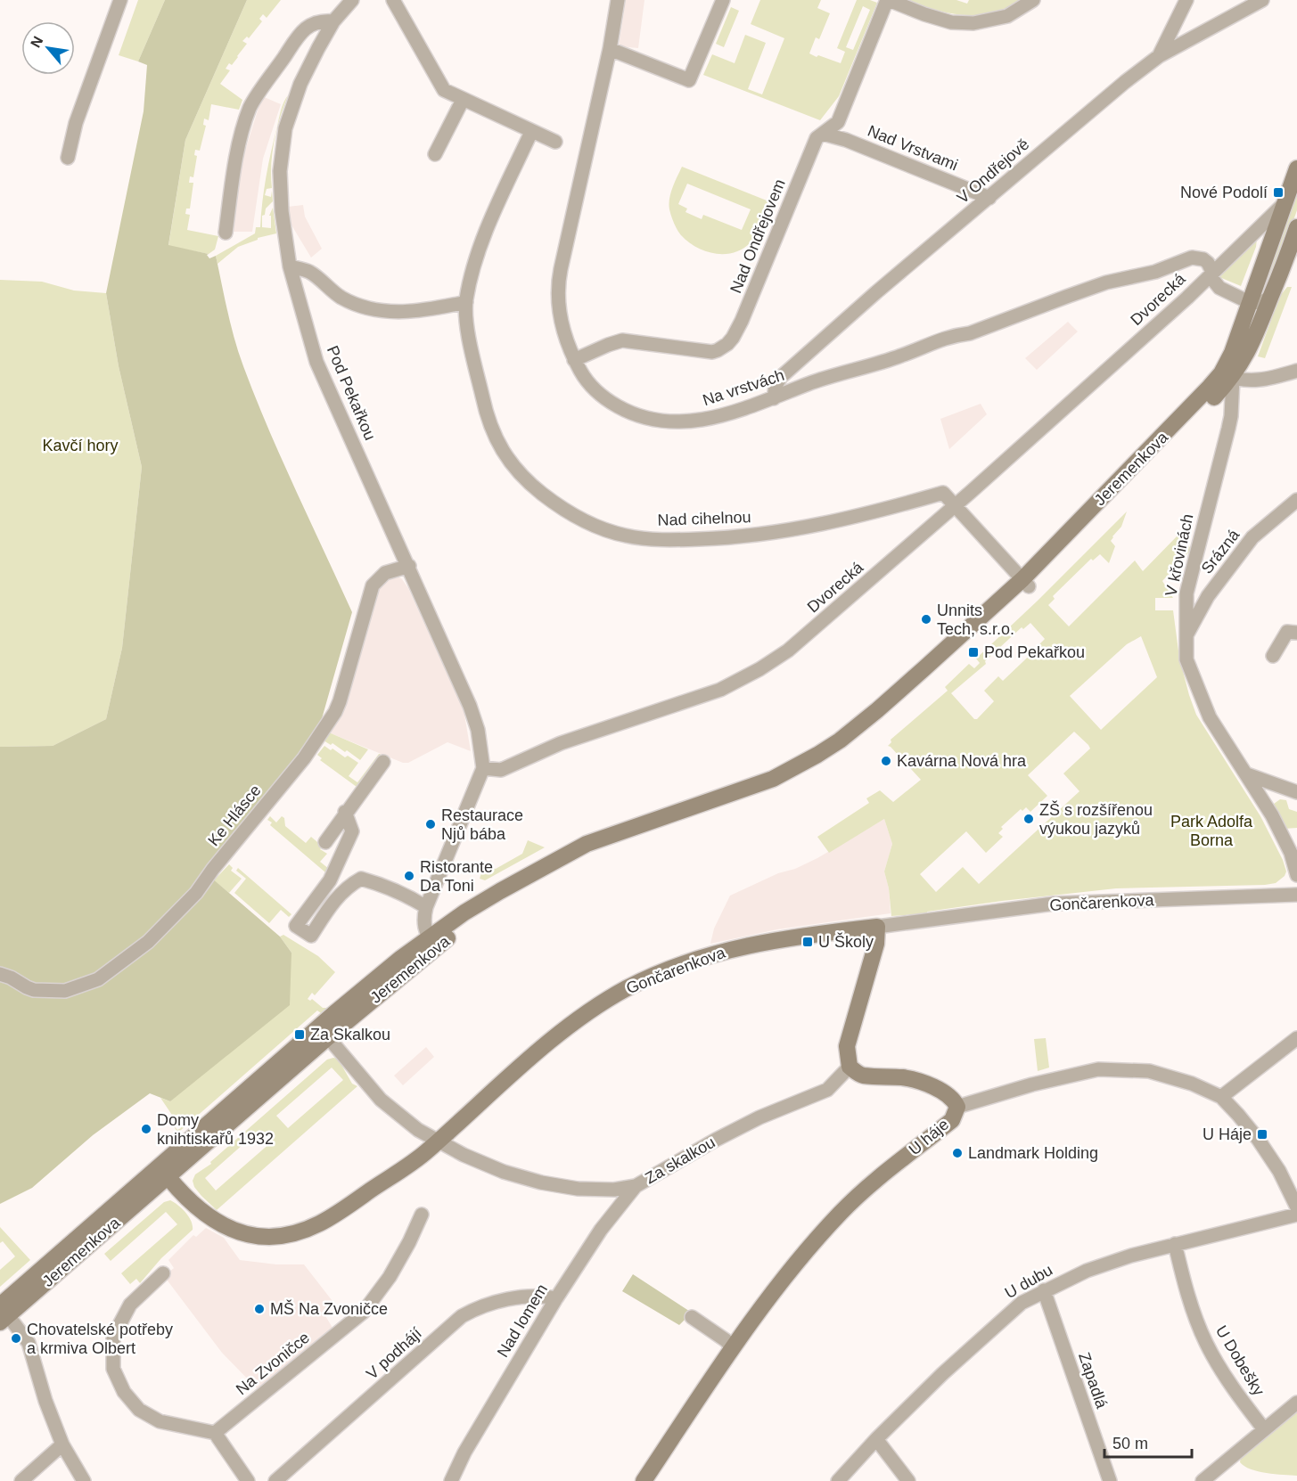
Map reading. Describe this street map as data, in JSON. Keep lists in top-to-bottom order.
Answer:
{
  "streets": {
    "street": [
      "Nad Vrstvami",
      "V Ondřejově",
      "Nad Ondřejovem",
      "Dvorecká",
      "Na vrstvách",
      "Pod Pekařkou",
      "Jeremenkova",
      "Nad cihelnou",
      "Srázná",
      "V křovinách",
      "Ke Hlásce",
      "Gončarenkova",
      "U háje",
      "Za skalkou",
      "U dubu",
      "Nad lomem",
      "V podhájí",
      "U Dobešky",
      "Na Zvoničce",
      "Zapadlá"
    ]
  },
  "crossings": [
    ["Nad Vrstvami", "V Ondřejově"],
    ["Nad Vrstvami", "Nad Ondřejovem"],
    ["V Ondřejově", "Na vrstvách"],
    ["Nad Ondřejovem", "Na vrstvách"],
    ["Dvorecká", "Na vrstvách"],
    ["Dvorecká", "Pod Pekařkou"],
    ["Dvorecká", "Jeremenkova"],
    ["Dvorecká", "Nad cihelnou"],
    ["Na vrstvách", "Jeremenkova"],
    ["Pod Pekařkou", "Ke Hlásce"],
    ["Jeremenkova", "Nad cihelnou"],
    ["Jeremenkova", "V křovinách"],
    ["Jeremenkova", "Gončarenkova"],
    ["Jeremenkova", "Za skalkou"],
    ["Srázná", "V křovinách"],
    ["Gončarenkova", "Za skalkou"],
    ["Za skalkou", "Nad lomem"],
    ["U dubu", "U Dobešky"],
    ["U dubu", "Zapadlá"],
    ["Nad lomem", "V podhájí"]
  ],
  "parks": ["Kavčí hory", "Park Adolfa Borna"],
  "places": {
    "transit": [
      "Nové Podolí",
      "Pod Pekařkou",
      "U Školy",
      "Za Skalkou",
      "U Háje"
    ],
    "other": [
      "Unnits Tech, s.r.o.",
      "Kavárna Nová hra",
      "ZŠ s rozšířenou výukou jazyků",
      "Restaurace Njů bába",
      "Ristorante Da Toni",
      "Domy knihtiskařů 1932",
      "Landmark Holding",
      "MŠ Na Zvoničce",
      "Chovatelské potřeby a krmiva Olbert"
    ]
  },
  "scale_bar": "50 m",
  "north": "top left"
}
